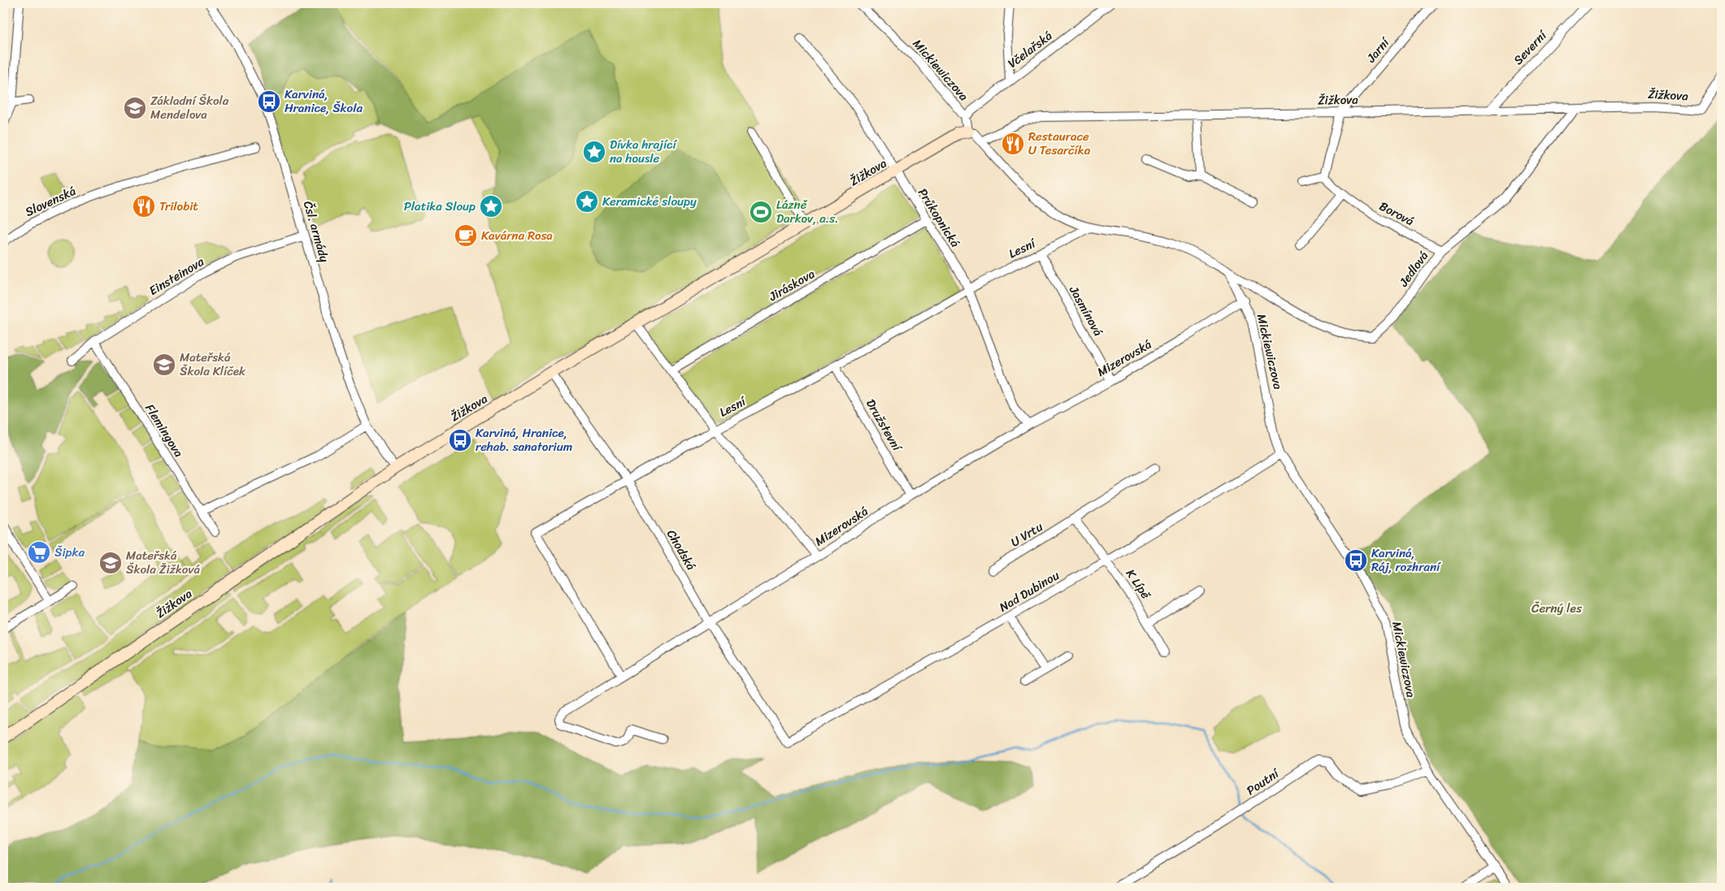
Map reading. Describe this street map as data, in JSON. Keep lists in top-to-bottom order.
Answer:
{
  "streets": {
    "street": [
      "Severní",
      "Včelařská",
      "Jarní",
      "Mickiewiczova",
      "Žižkova",
      "Slovenská",
      "Borová",
      "Průkopnická",
      "Čsl. armády",
      "Lesní",
      "Jedlová",
      "Einsteinova",
      "Jiráskova",
      "Jasmínová",
      "Mizerovská",
      "Družstevní",
      "Flemingova",
      "U Vrtu",
      "Chodská",
      "K Lípě",
      "Nad Dubinou",
      "Poutní"
    ]
  },
  "crossings": [
    ["Severní", "Žižkova"],
    ["Včelařská", "Mickiewiczova"],
    ["Jarní", "Žižkova"],
    ["Mickiewiczova", "Žižkova"],
    ["Mickiewiczova", "Jedlová"],
    ["Mickiewiczova", "Mizerovská"],
    ["Mickiewiczova", "Nad Dubinou"],
    ["Mickiewiczova", "Poutní"],
    ["Žižkova", "Průkopnická"],
    ["Žižkova", "Čsl. armády"],
    ["Žižkova", "Jedlová"],
    ["Žižkova", "Chodská"],
    ["Borová", "Jedlová"],
    ["Průkopnická", "Lesní"],
    ["Průkopnická", "Jiráskova"],
    ["Průkopnická", "Mizerovská"],
    ["Čsl. armády", "Einsteinova"],
    ["Lesní", "Jasmínová"],
    ["Lesní", "Mizerovská"],
    ["Lesní", "Družstevní"],
    ["Lesní", "Chodská"],
    ["Einsteinova", "Flemingova"],
    ["Jasmínová", "Mizerovská"],
    ["Mizerovská", "Družstevní"],
    ["Mizerovská", "Chodská"],
    ["Chodská", "Nad Dubinou"],
    ["K Lípě", "Nad Dubinou"]
  ],
  "parks": ["Černý les"],
  "places": {
    "bus stop": ["Karviná, Hranice, Škola", "Karviná, Hranice, rehab. sanatorium", "Karviná, Ráj, rozhraní"],
    "school or university": ["Základní Škola Mendelova", "Mateřská Škola Klíček", "Mateřská Škola Žižková"],
    "restaurant": ["Restaurace U Tesarčíka", "Trilobit"],
    "place": ["Dívka hrající na housle", "Keramické sloupy", "Platika Sloup"],
    "sports": ["Lázně Darkov, a.s."],
    "cafe": ["Kavárna Rosa"],
    "supermarket": ["Šipka"]
  }
}
